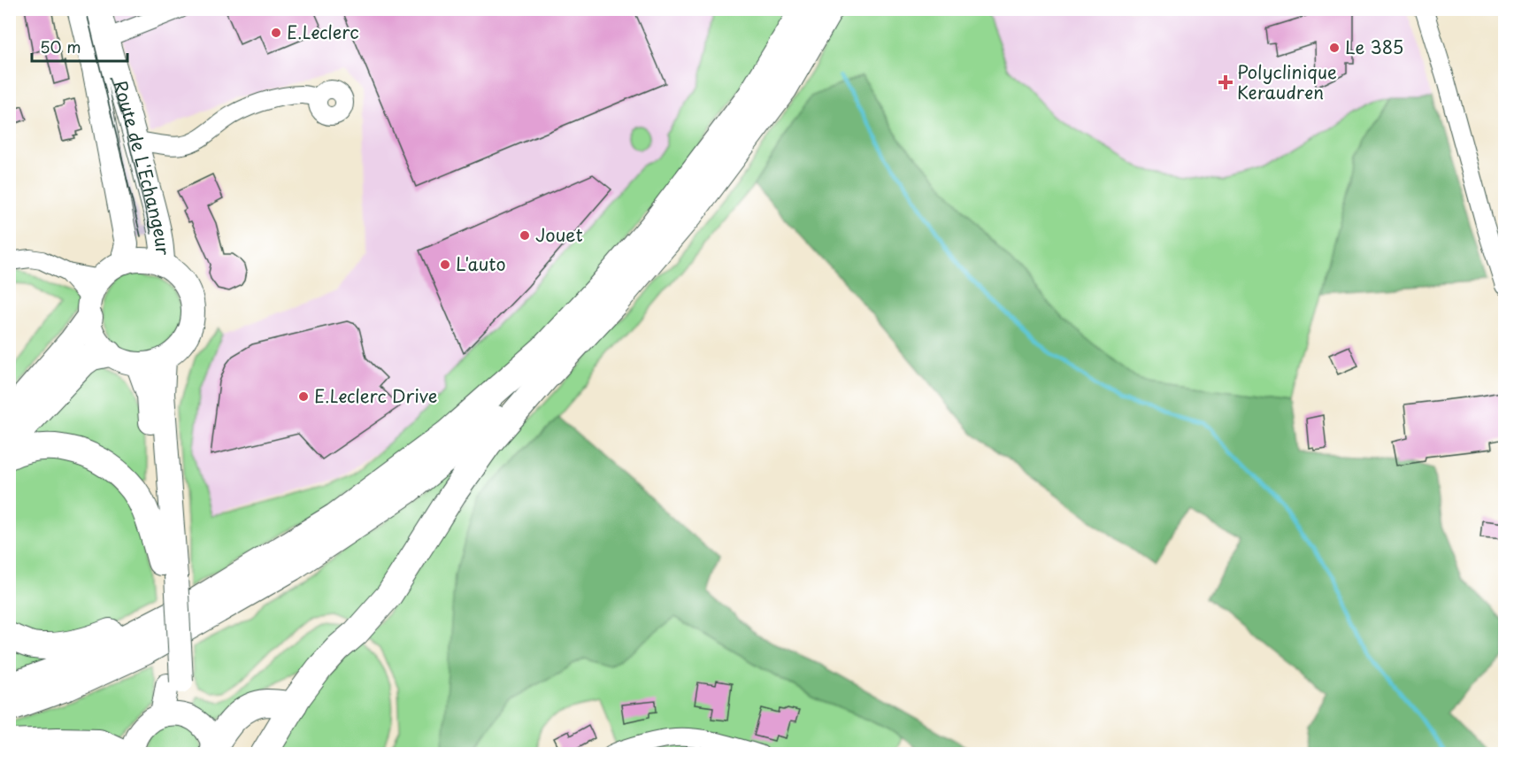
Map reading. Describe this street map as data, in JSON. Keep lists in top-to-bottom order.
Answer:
{
  "streets": {
    "main road": ["Route de L'Echangeur"]
  },
  "places": {
    "other": [
      "E.Leclerc",
      "Le 385",
      "Jouet",
      "L'auto",
      "E.Leclerc Drive"
    ],
    "health": ["Polyclinique Keraudren"]
  },
  "scale_bar": "50 m"
}
